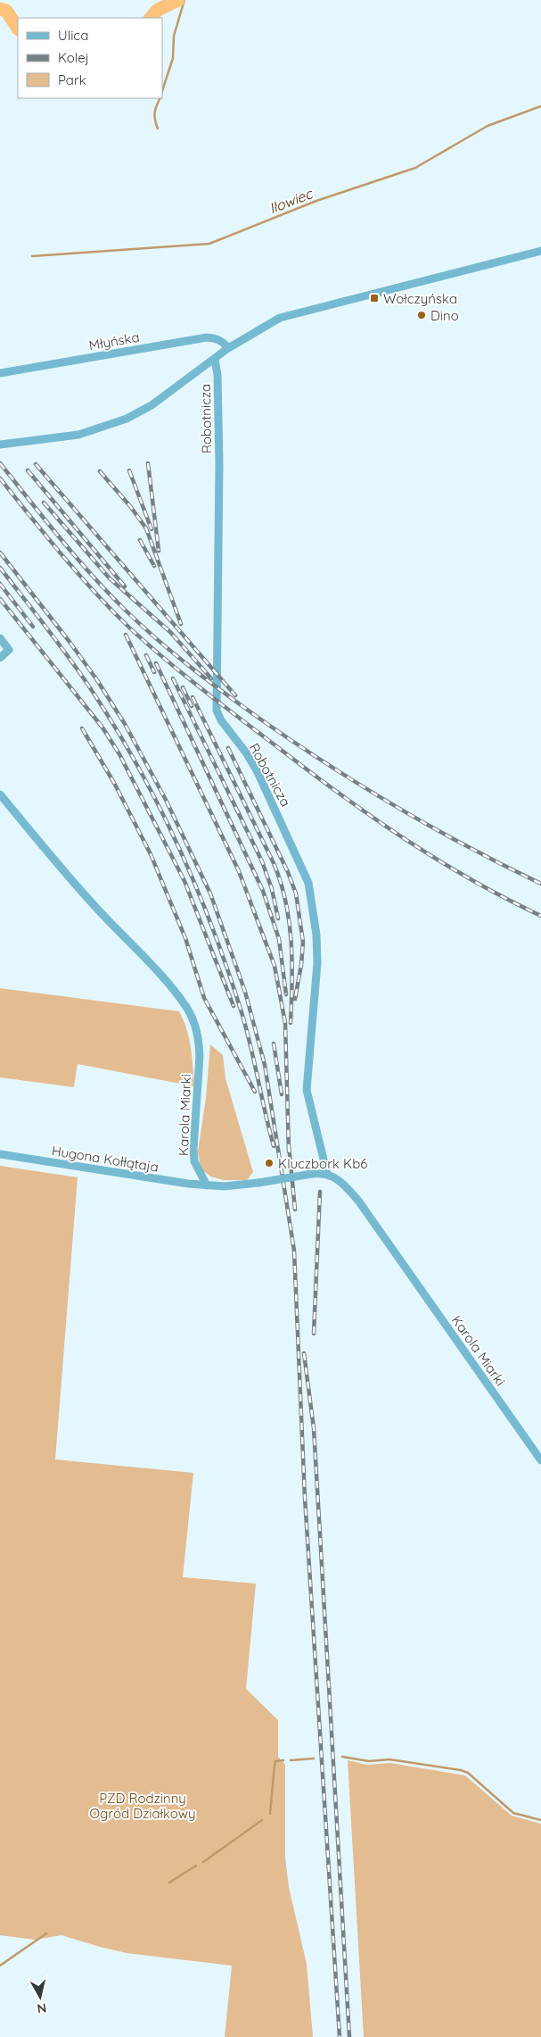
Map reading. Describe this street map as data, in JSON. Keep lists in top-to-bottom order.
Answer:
{
  "streets": {
    "street": [
      "Młyńska",
      "Robotnicza",
      "Karola Miarki",
      "Hugona Kołłątaja"
    ]
  },
  "crossings": [
    ["Robotnicza", "Karola Miarki"],
    ["Karola Miarki", "Hugona Kołłątaja"]
  ],
  "water": ["Iłowiec"],
  "parks": ["PZD Rodzinny Ogród Działkowy"],
  "places": {
    "transit": ["Wołczyńska"],
    "other": ["Dino", "Kluczbork Kb6"]
  },
  "legend": ["Ulica", "Kolej", "Park"],
  "north": "bottom"
}
